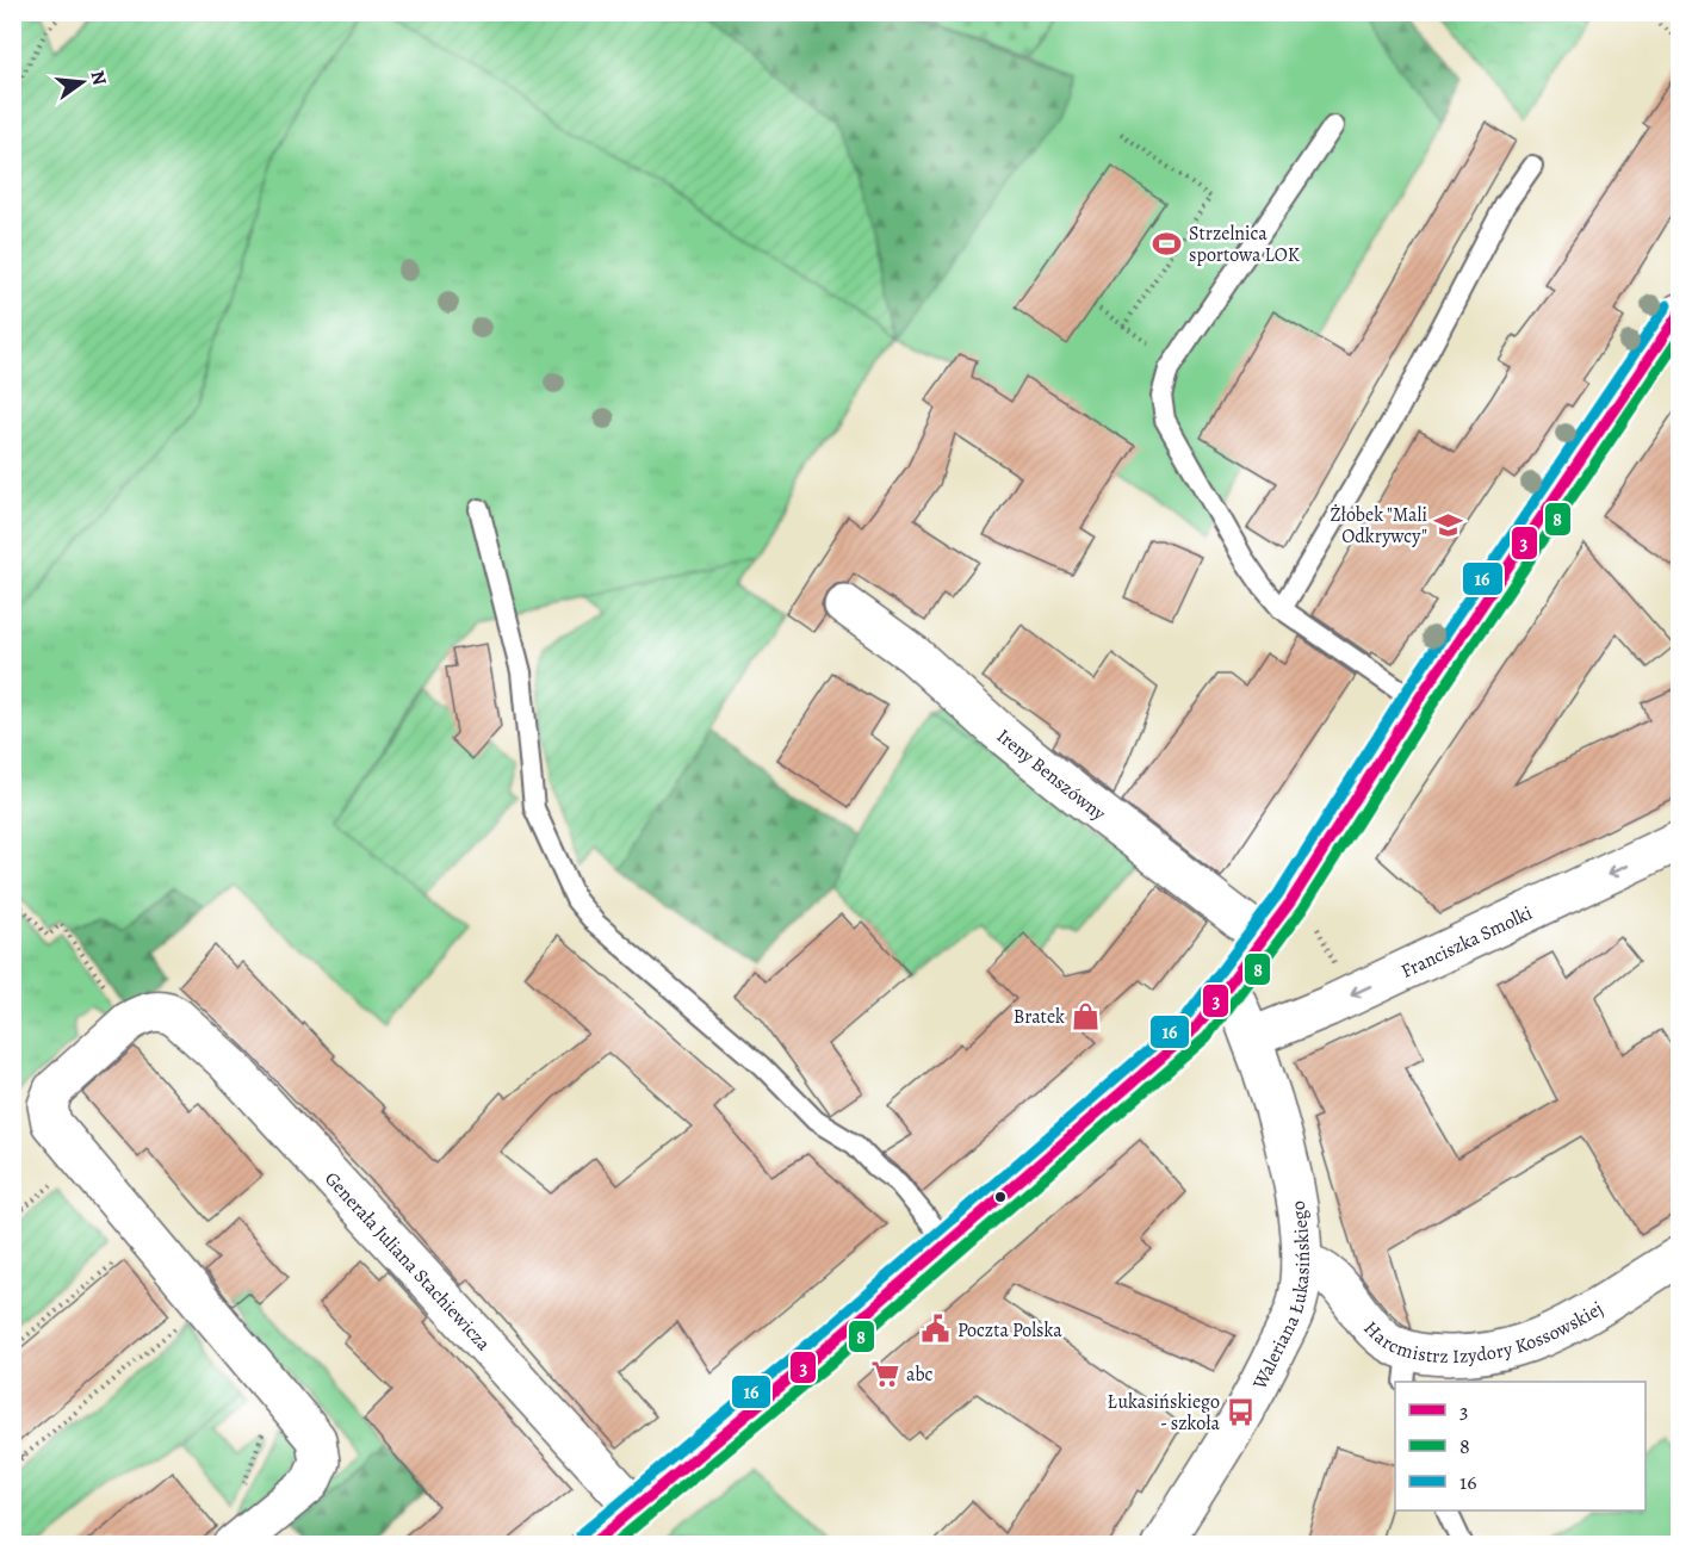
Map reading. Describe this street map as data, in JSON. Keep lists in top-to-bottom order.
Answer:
{
  "streets": {
    "street": [
      "Ireny Benszówny",
      "Franciszka Smolki",
      "Generała Juliana Stachiewicza",
      "Waleriana Łukasińskiego",
      "Harcmistrz Izydory Kossowskiej"
    ]
  },
  "crossings": [
    ["Franciszka Smolki", "Waleriana Łukasińskiego"],
    ["Waleriana Łukasińskiego", "Harcmistrz Izydory Kossowskiej"]
  ],
  "one_way": ["Franciszka Smolki"],
  "places": {
    "sports": ["Strzelnica sportowa LOK"],
    "school or university": ["Żłobek \"Mali Odkrywcy\""],
    "shop": ["Bratek"],
    "public building": ["Poczta Polska"],
    "supermarket": ["abc"],
    "bus stop": ["Łukasińskiego - szkoła"]
  },
  "lines": ["transit line 16", "transit line 3", "transit line 8"],
  "legend": ["3", "8", "16"],
  "north": "right"
}
